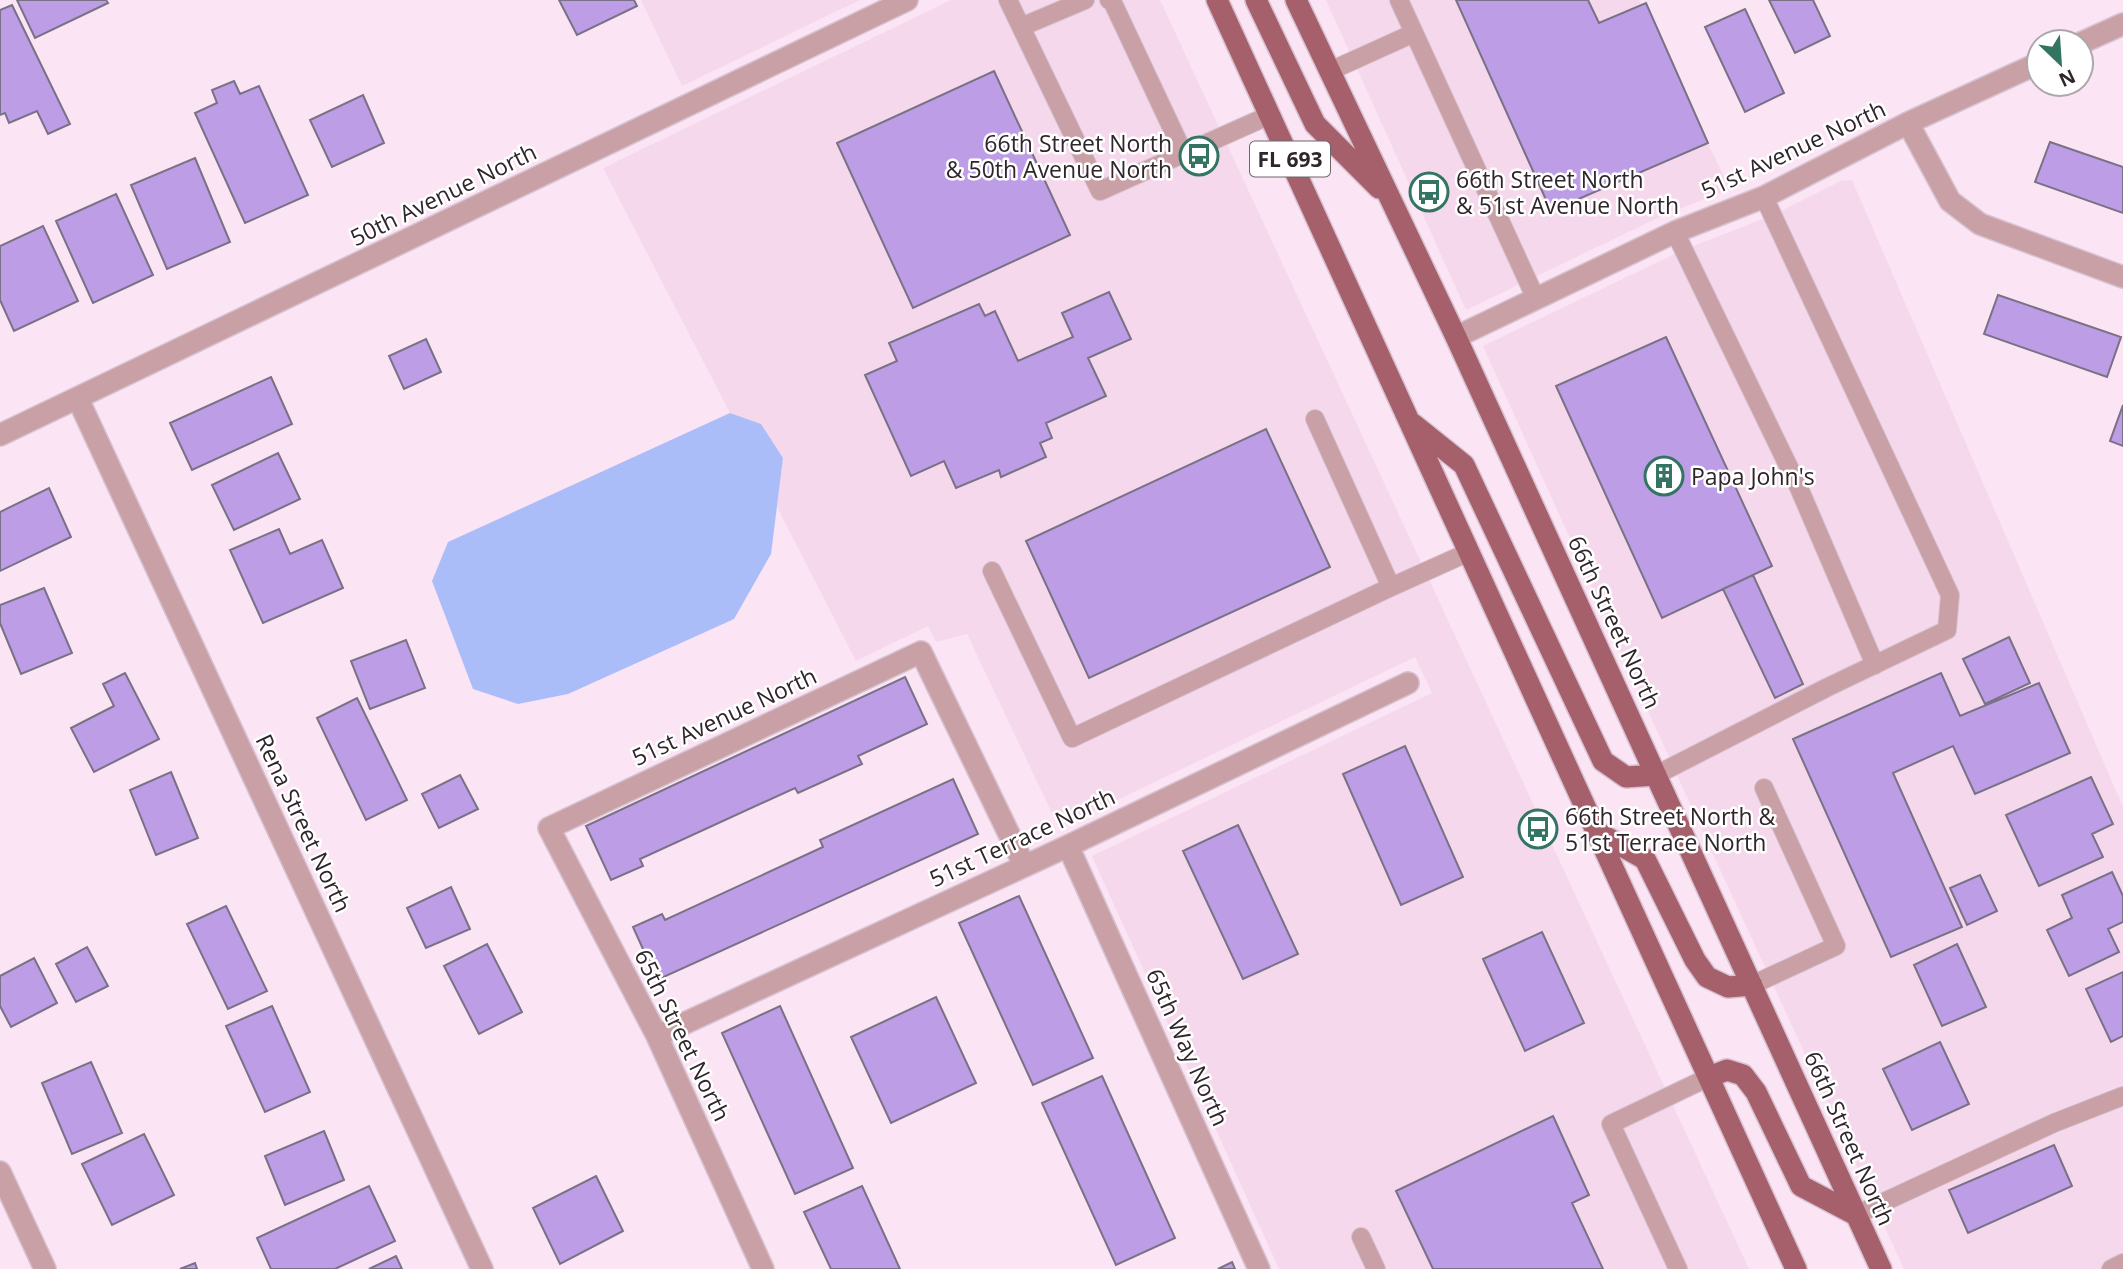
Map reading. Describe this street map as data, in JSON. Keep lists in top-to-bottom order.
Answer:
{
  "streets": {
    "main road": ["FL 693", "66th Street North"],
    "street": [
      "51st Avenue North",
      "50th Avenue North",
      "Rena Street North",
      "51st Terrace North",
      "65th Street North",
      "65th Way North"
    ]
  },
  "crossings": [
    ["51st Avenue North", "66th Street North"],
    ["51st Avenue North", "51st Terrace North"],
    ["51st Avenue North", "65th Street North"],
    ["50th Avenue North", "Rena Street North"],
    ["51st Terrace North", "65th Street North"],
    ["51st Terrace North", "65th Way North"]
  ],
  "places": {
    "bus stop": ["66th Street North & 50th Avenue North", "66th Street North & 51st Avenue North", "66th Street North & 51st Terrace North"],
    "building": ["Papa John's"]
  },
  "north": "bottom right"
}
